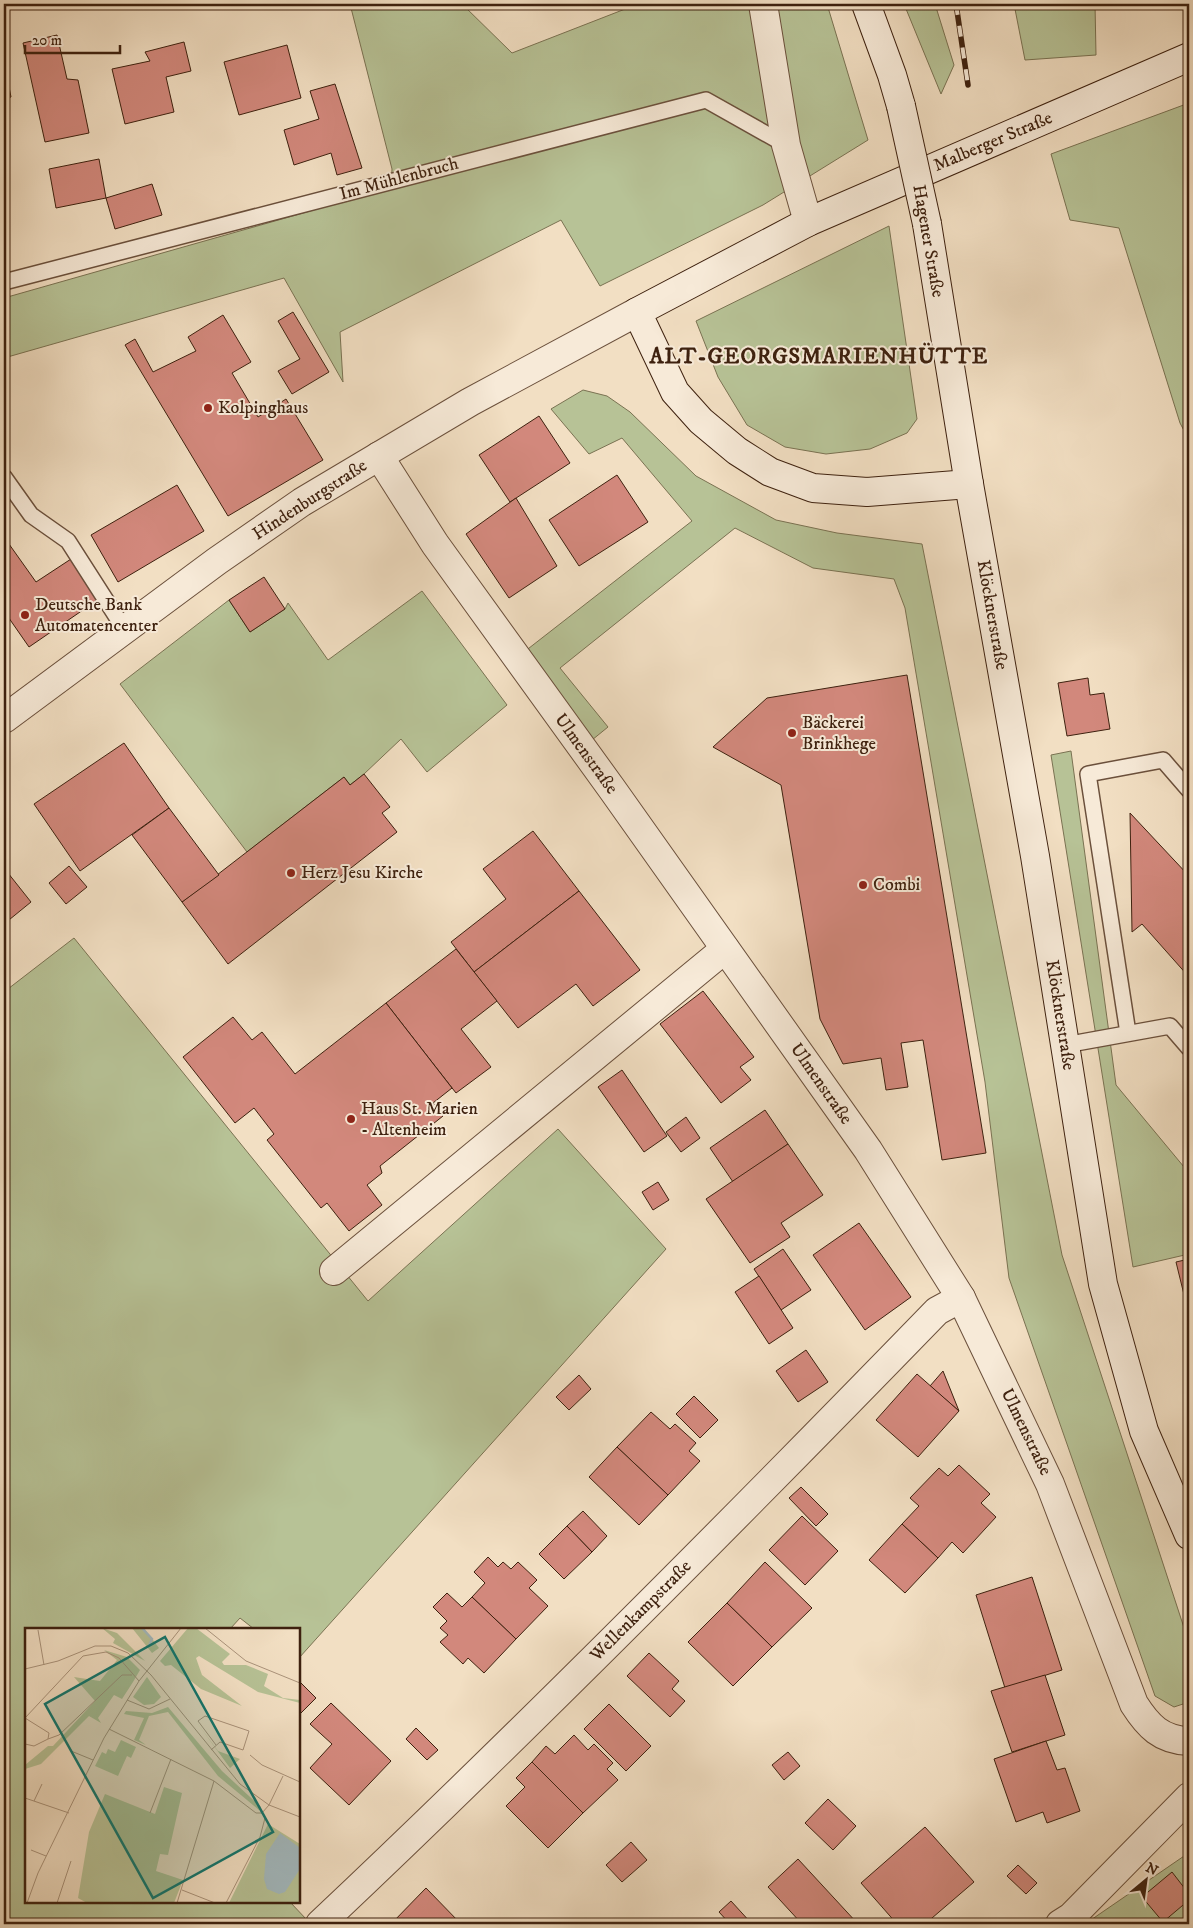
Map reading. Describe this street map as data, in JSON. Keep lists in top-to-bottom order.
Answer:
{
  "streets": {
    "street": [
      "Malberger Straße",
      "Hagener Straße",
      "Hindenburgstraße",
      "Klöcknerstraße",
      "Ulmenstraße",
      "Wellenkampstraße"
    ],
    "lane": ["Im Mühlenbruch"]
  },
  "crossings": [
    ["Malberger Straße", "Hindenburgstraße"],
    ["Hagener Straße", "Klöcknerstraße"],
    ["Hindenburgstraße", "Ulmenstraße"],
    ["Ulmenstraße", "Wellenkampstraße"]
  ],
  "districts": ["ALT-GEORGSMARIENHÜTTE"],
  "places": [
    "Kolpinghaus",
    "Deutsche Bank Automatencenter",
    "Bäckerei Brinkhege",
    "Herz Jesu Kirche",
    "Combi",
    "Haus St. Marien - Altenheim"
  ],
  "scale_bar": "20 m",
  "north": "top right"
}
